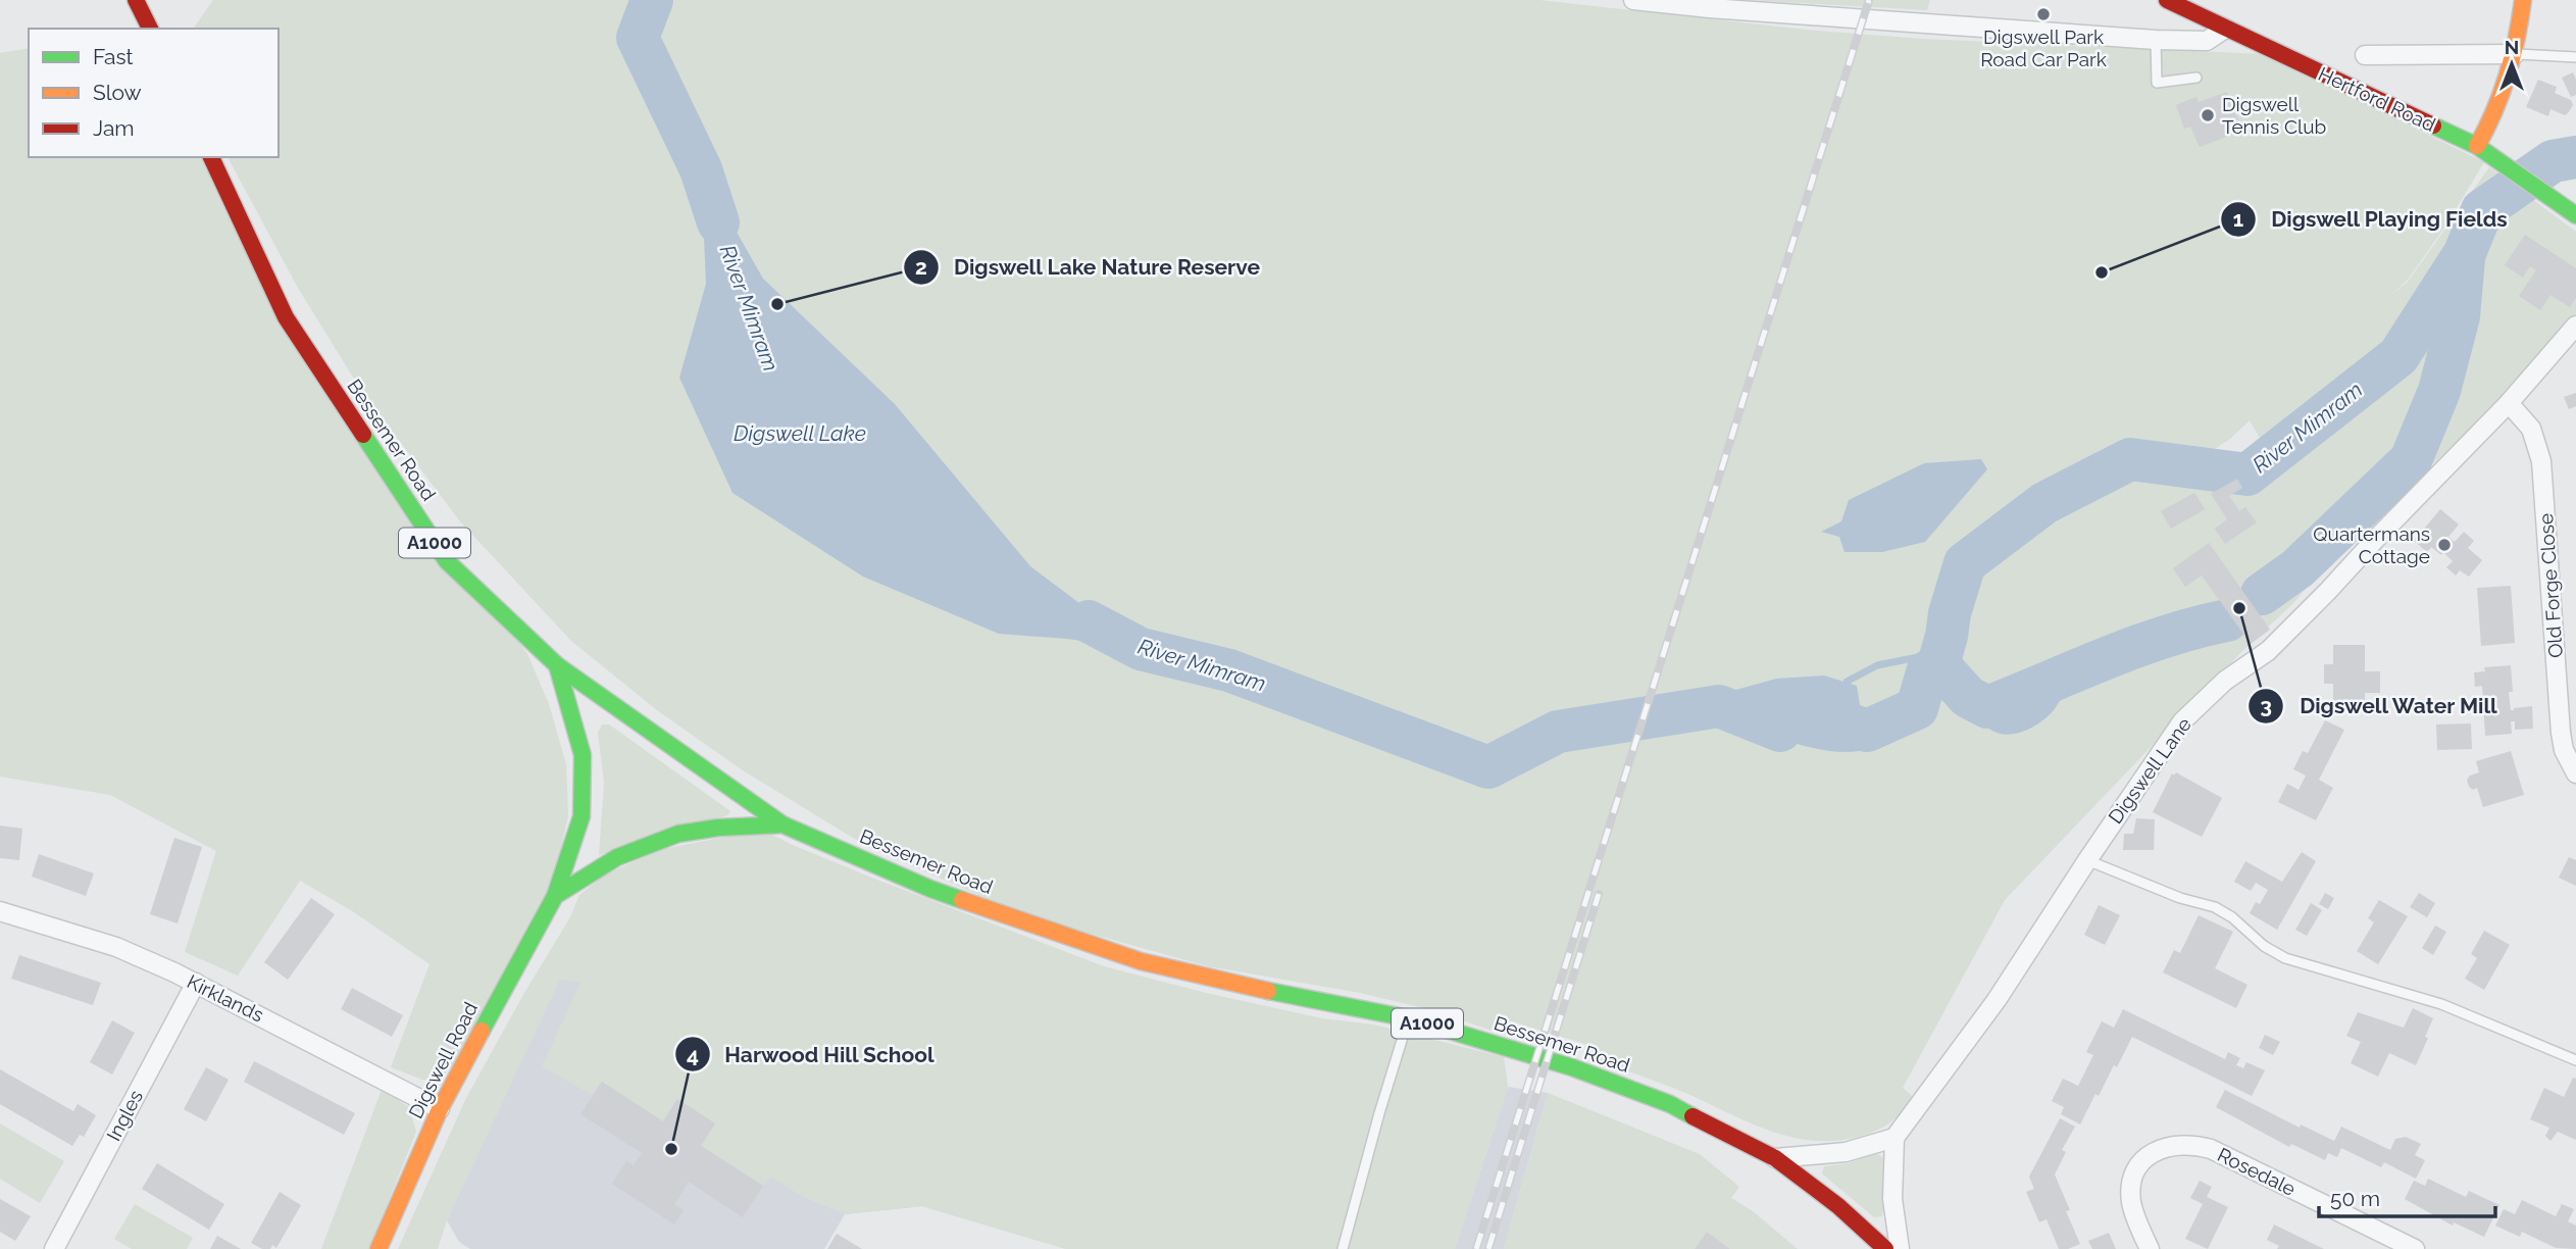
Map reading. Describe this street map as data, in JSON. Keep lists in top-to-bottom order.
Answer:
{
  "streets": {
    "main road": [
      "Hertford Road",
      "Bessemer Road",
      "A1000",
      "Digswell Road"
    ],
    "street": [
      "Old Forge Close",
      "Digswell Lane",
      "Kirklands",
      "Ingles",
      "Rosedale"
    ]
  },
  "crossings": [
    ["Bessemer Road", "Digswell Road"],
    ["Old Forge Close", "Digswell Lane"],
    ["Kirklands", "Digswell Road"],
    ["Kirklands", "Ingles"]
  ],
  "water": ["River Mimram", "Digswell Lake"],
  "places": [
    "Digswell Park Road Car Park",
    "Digswell Tennis Club",
    "Digswell Playing Fields",
    "Digswell Lake Nature Reserve",
    "Quartermans Cottage",
    "Digswell Water Mill",
    "Harwood Hill School"
  ],
  "legend": ["Fast", "Slow", "Jam"],
  "scale_bar": "50 m",
  "north": "top"
}
